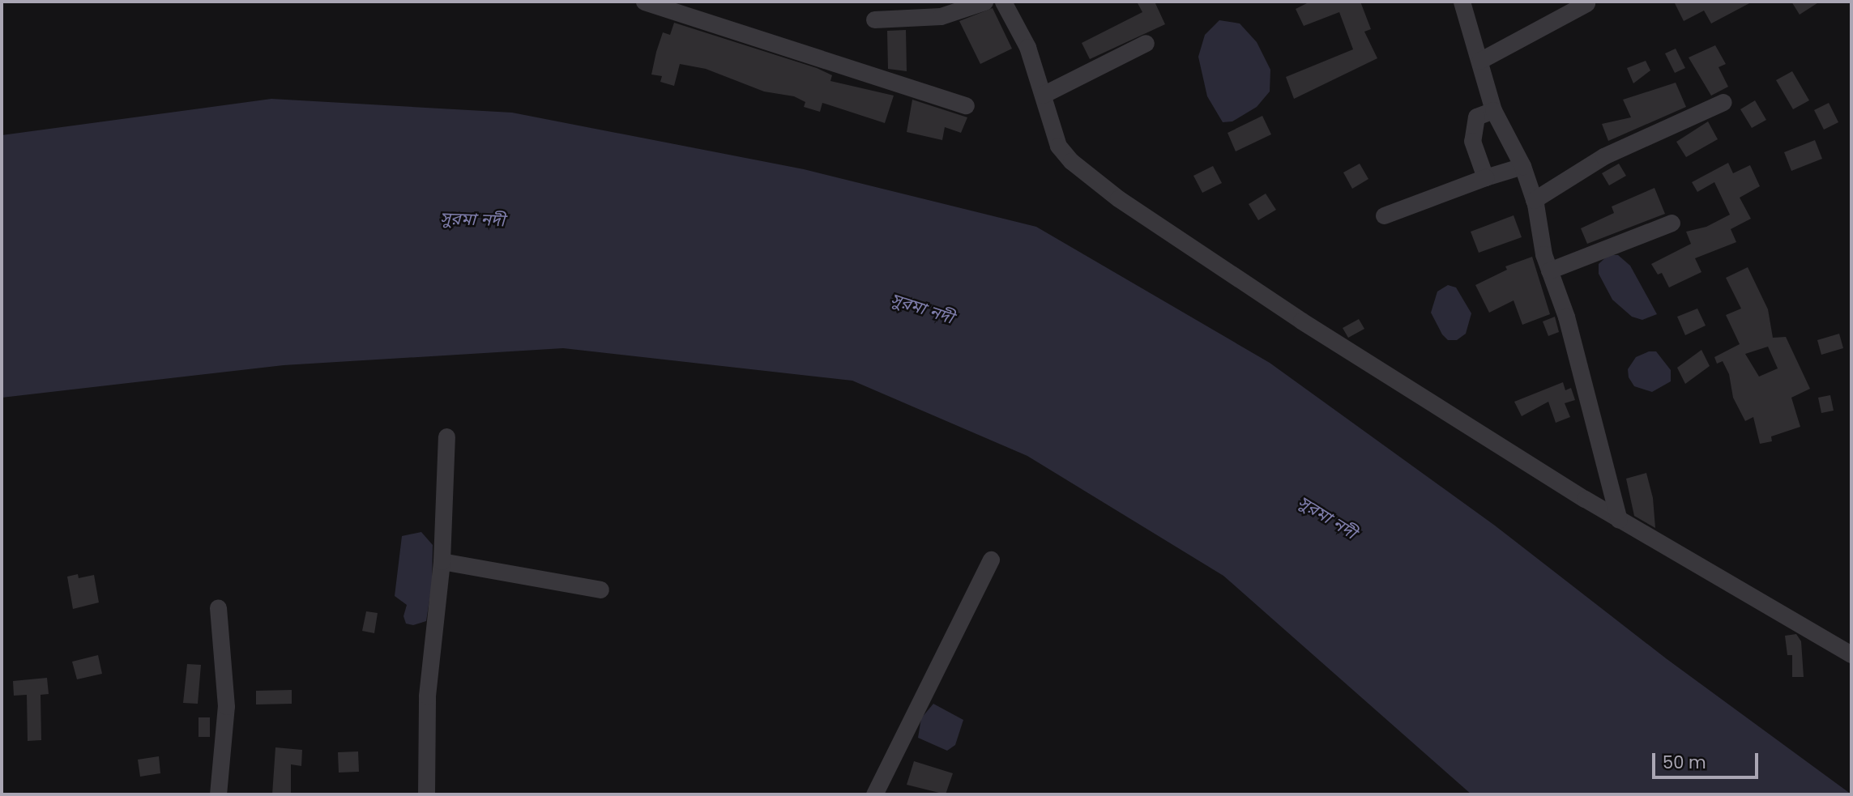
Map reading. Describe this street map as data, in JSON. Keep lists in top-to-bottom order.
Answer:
{
  "water": ["সুরমা নদী"],
  "scale_bar": "50 m"
}
